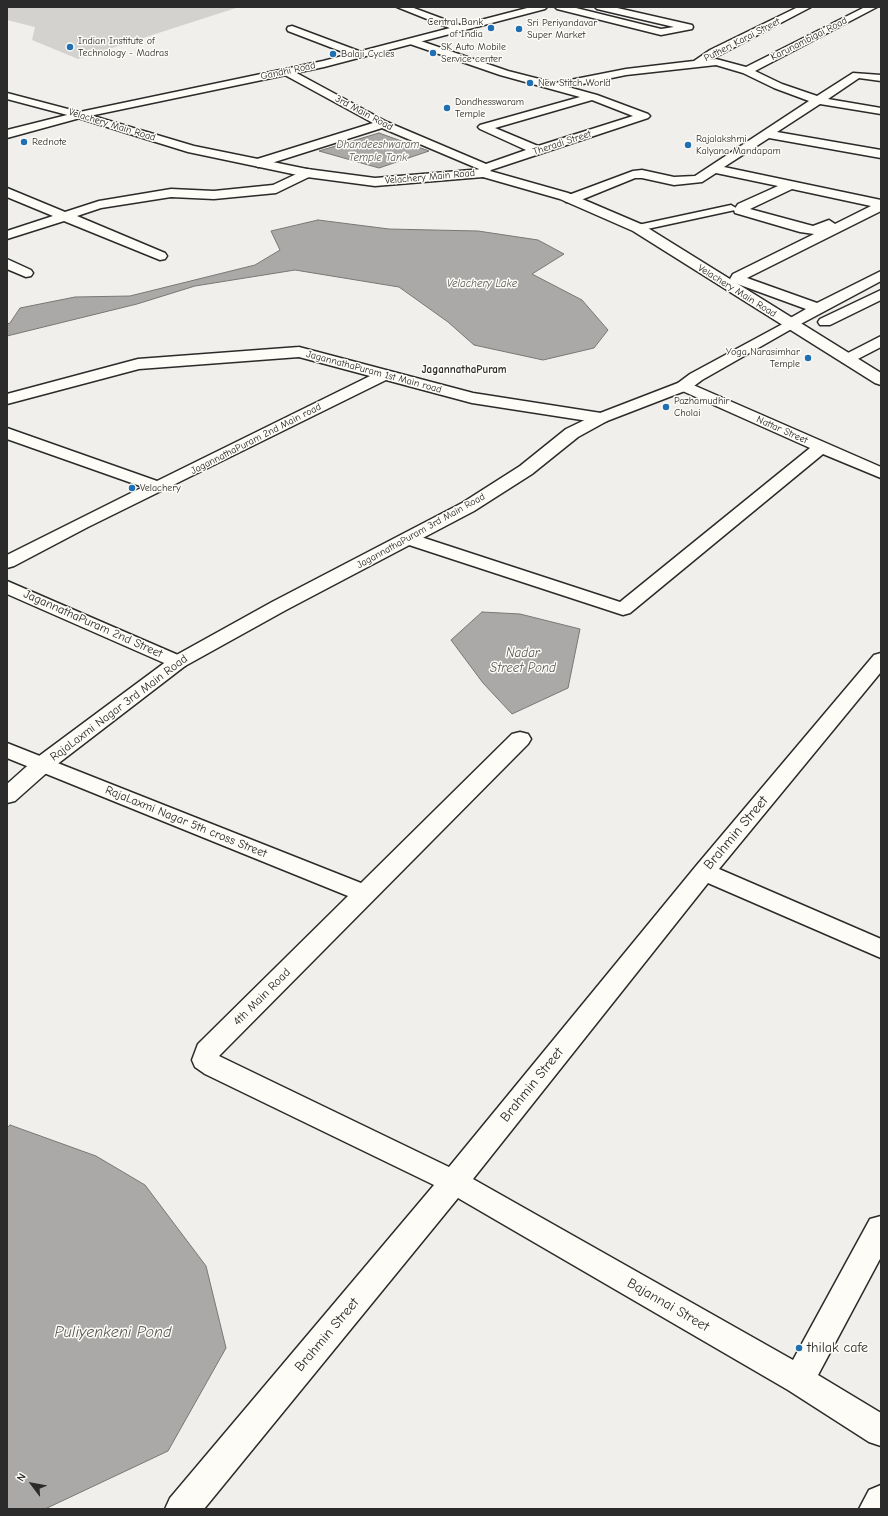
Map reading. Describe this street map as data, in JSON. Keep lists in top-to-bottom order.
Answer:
{
  "streets": {
    "street": [
      "Karunambigai Road",
      "Putheri Karai Street",
      "Gandhi Road",
      "3rd Main Road",
      "Velachery Main Road",
      "Theradi Street",
      "JagannathaPuram 1st Main road",
      "Nattar Street",
      "JagannathaPuram 2nd Main road",
      "JagannathaPuram 3rd Main Road",
      "JagannathaPuram 2nd Street",
      "RajaLaxmi Nagar 3rd Main Road",
      "RajaLaxmi Nagar 5th cross Street",
      "Brahmin Street",
      "4th Main Road",
      "Bajannai Street"
    ]
  },
  "crossings": [
    ["Gandhi Road", "3rd Main Road"],
    ["Gandhi Road", "Velachery Main Road"],
    ["3rd Main Road", "Velachery Main Road"],
    ["3rd Main Road", "Theradi Street"],
    ["Velachery Main Road", "Theradi Street"],
    ["Velachery Main Road", "JagannathaPuram 3rd Main Road"],
    ["JagannathaPuram 1st Main road", "JagannathaPuram 2nd Main road"],
    ["JagannathaPuram 1st Main road", "JagannathaPuram 3rd Main Road"],
    ["Nattar Street", "JagannathaPuram 3rd Main Road"],
    ["JagannathaPuram 3rd Main Road", "RajaLaxmi Nagar 3rd Main Road"],
    ["JagannathaPuram 2nd Street", "RajaLaxmi Nagar 3rd Main Road"],
    ["RajaLaxmi Nagar 3rd Main Road", "RajaLaxmi Nagar 5th cross Street"],
    ["RajaLaxmi Nagar 5th cross Street", "4th Main Road"],
    ["Brahmin Street", "4th Main Road"],
    ["Brahmin Street", "Bajannai Street"],
    ["4th Main Road", "Bajannai Street"]
  ],
  "districts": ["JagannathaPuram"],
  "water": [
    "Dhandeeshwaram Temple Tank",
    "Velachery Lake",
    "Nadar Street Pond",
    "Puliyenkeni Pond"
  ],
  "places": [
    "Central Bank of India",
    "Sri Periyandavar Super Market",
    "Indian Institute of Technology - Madras",
    "SK Auto Mobile Service center",
    "Balaji Cycles",
    "New Stitch World",
    "Dandhesswaram Temple",
    "Rednote",
    "Rajalakshmi Kalyana Mandapam",
    "Yoga Narasimhar Temple",
    "Pazhamudhir Cholai",
    "Velachery",
    "thilak cafe"
  ],
  "north": "top left"
}
